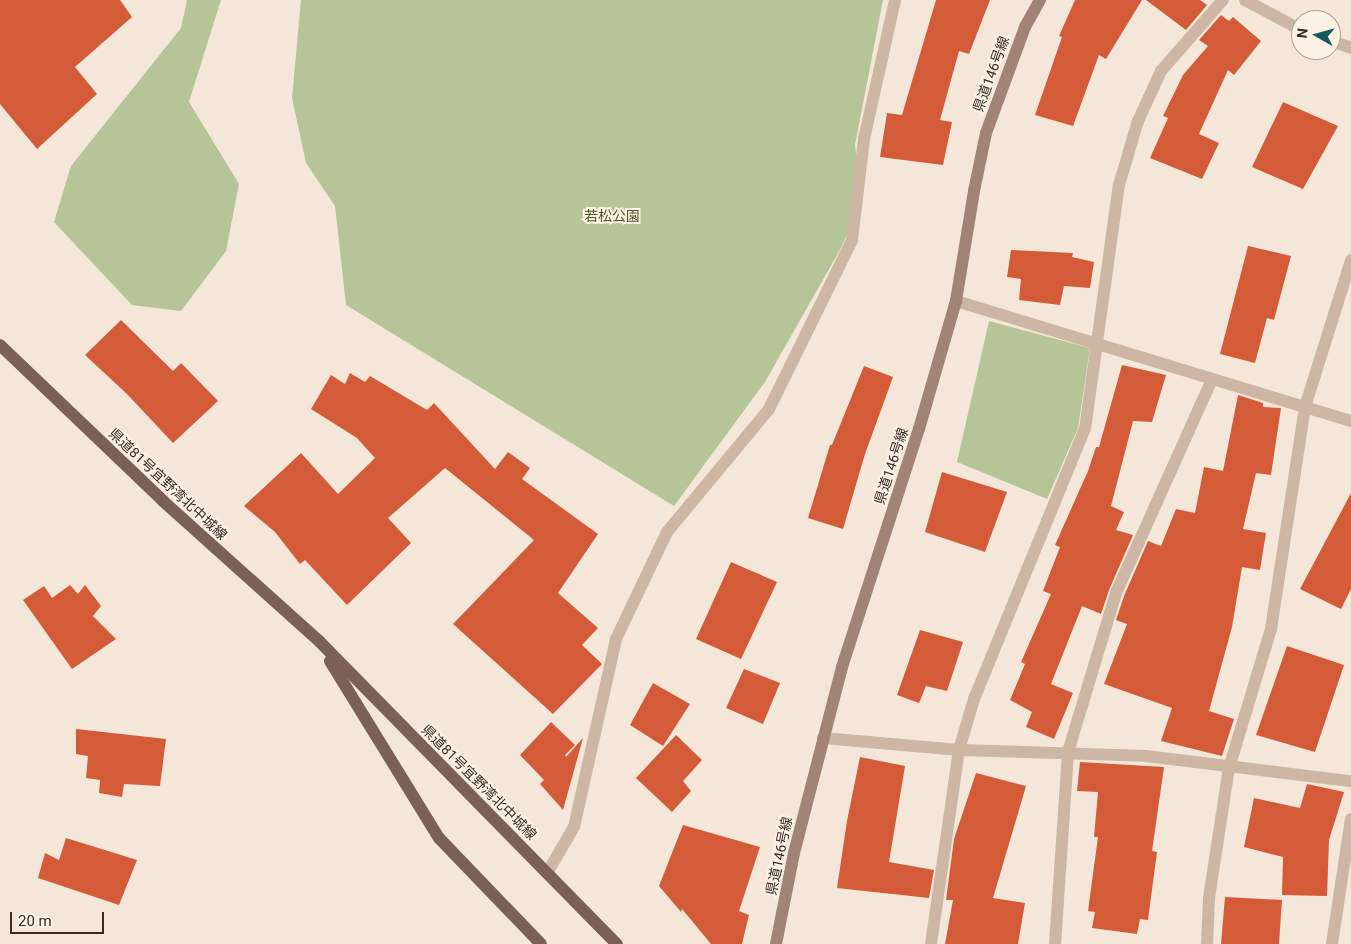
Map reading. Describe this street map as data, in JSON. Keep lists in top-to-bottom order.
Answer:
{
  "streets": {
    "main road": ["県道146号線", "県道81号宜野湾北中城線"]
  },
  "parks": ["若松公園"],
  "scale_bar": "20 m",
  "north": "left"
}
